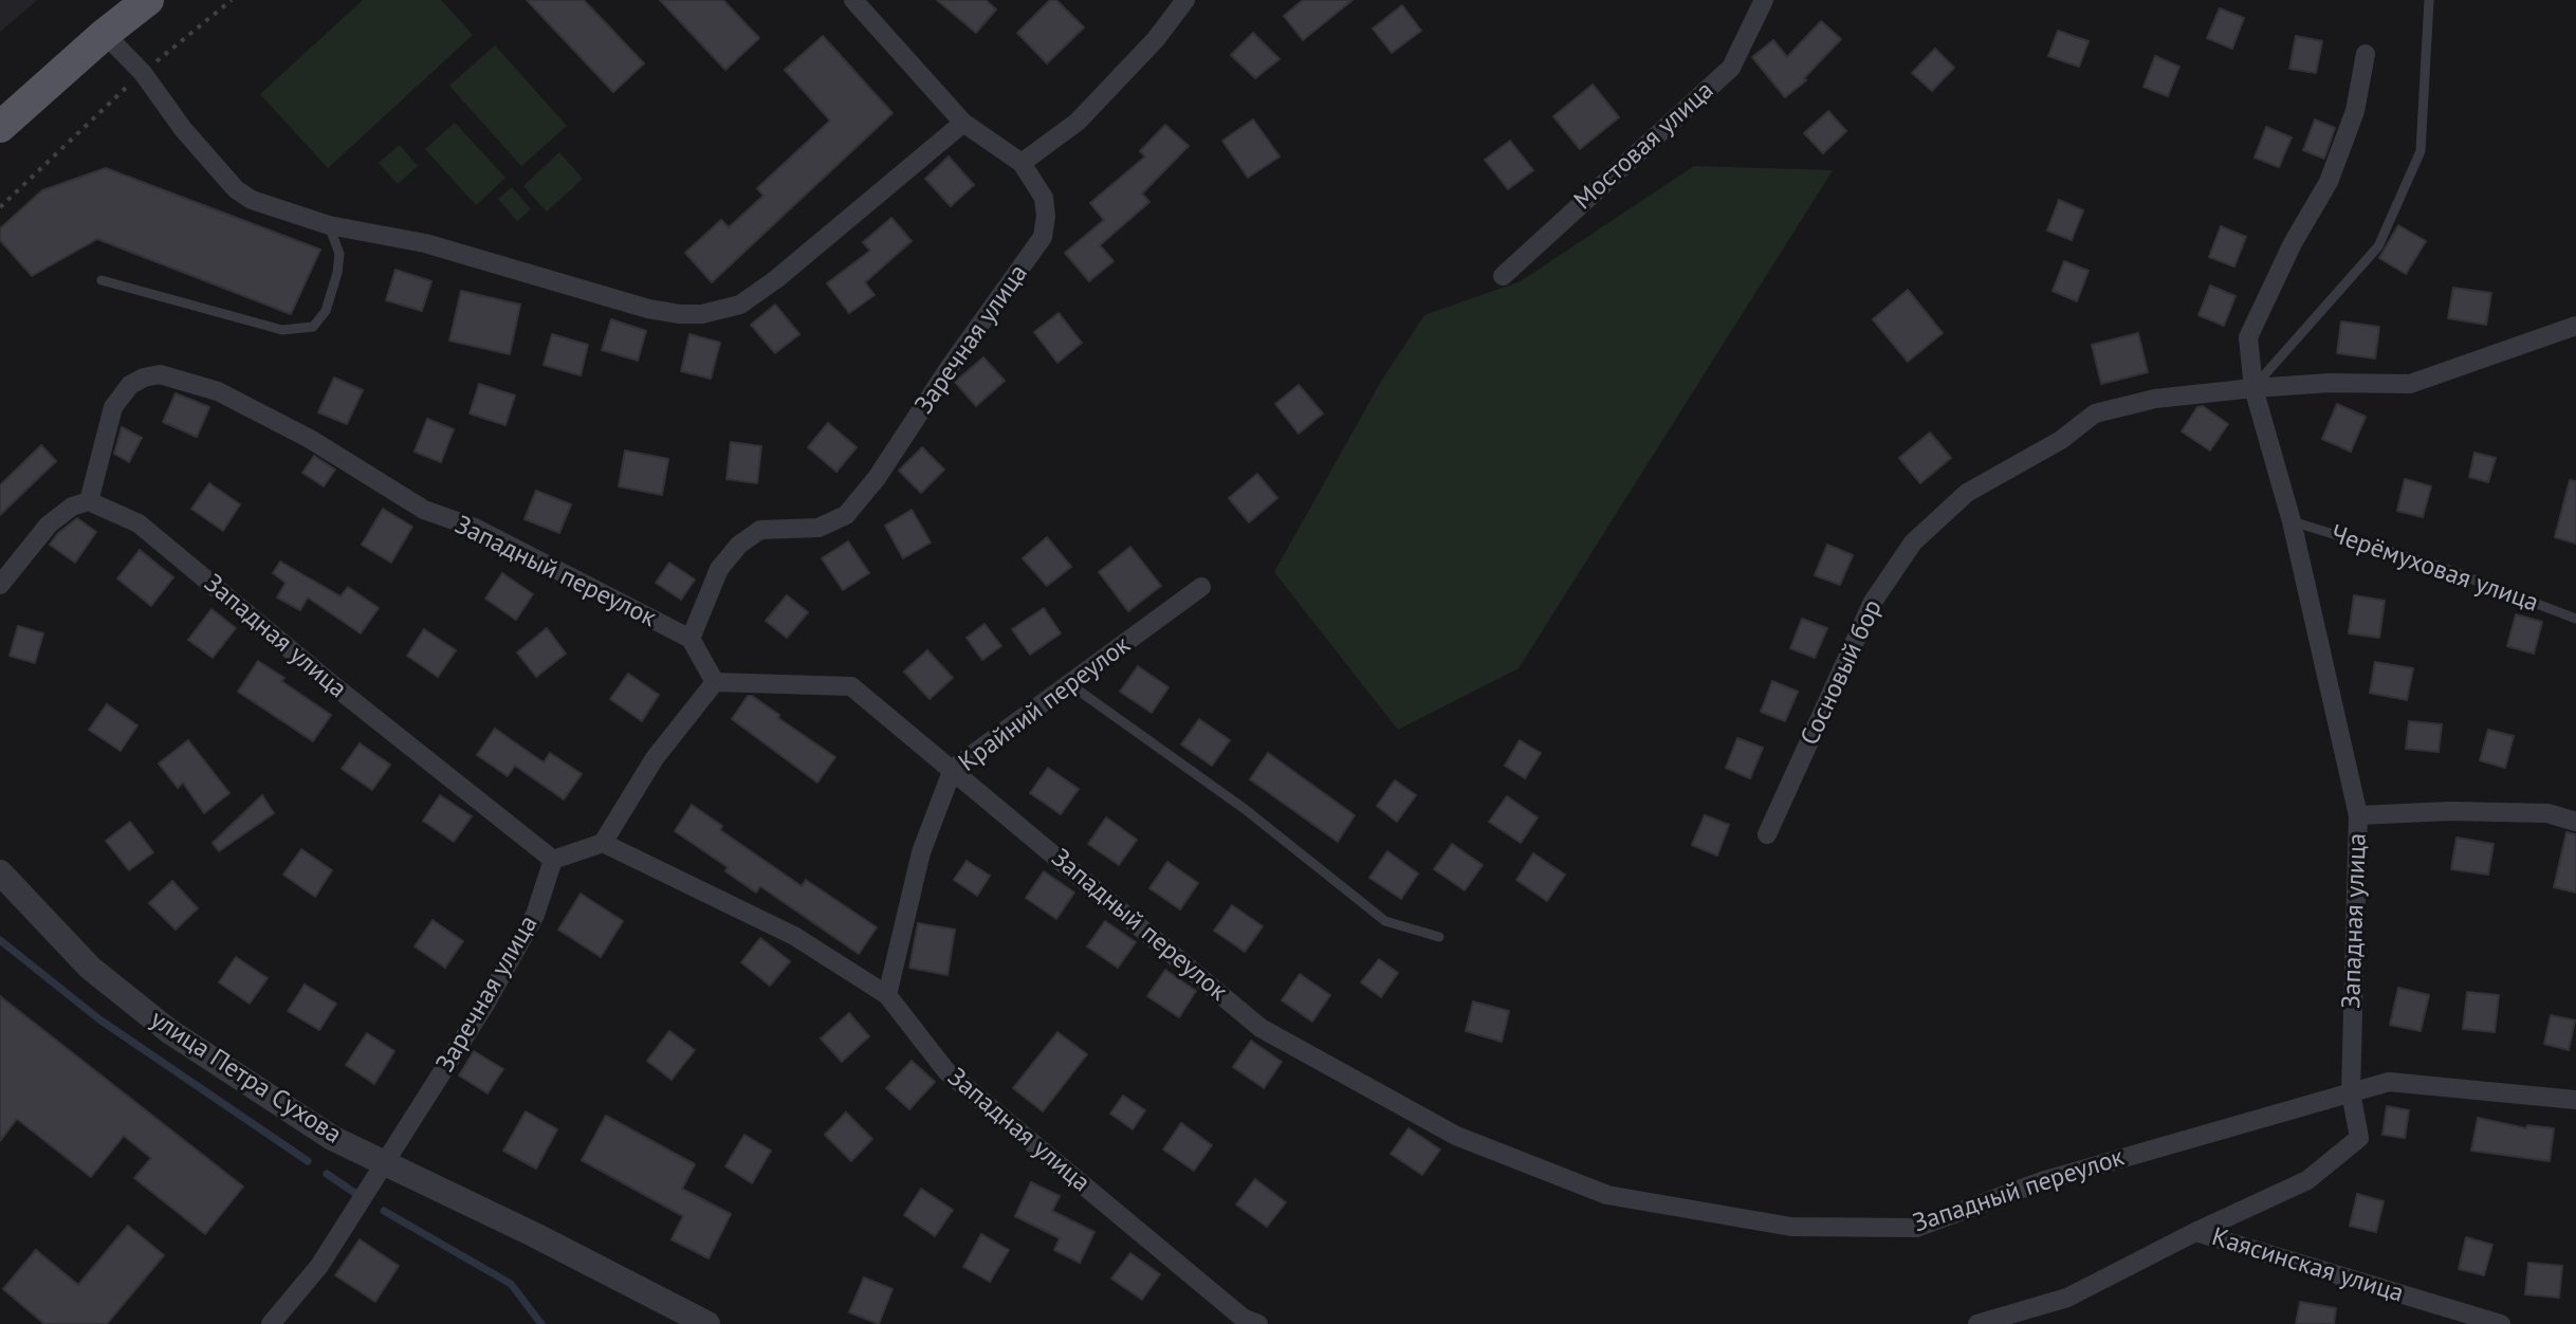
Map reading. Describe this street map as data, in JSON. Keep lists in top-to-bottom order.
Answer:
{
  "streets": {
    "street": [
      "Мостовая улица",
      "Заречная улица",
      "Западный переулок",
      "Западная улица",
      "Сосновый бор",
      "Крайний переулок",
      "улица Петра Сухова",
      "Каясинская улица"
    ],
    "lane": ["Черёмуховая улица"]
  },
  "crossings": [
    ["Заречная улица", "Западный переулок"],
    ["Заречная улица", "Западная улица"],
    ["Заречная улица", "улица Петра Сухова"],
    ["Черёмуховая улица", "Западная улица"],
    ["Западный переулок", "Западная улица"],
    ["Западный переулок", "Крайний переулок"],
    ["Западная улица", "Крайний переулок"],
    ["Западная улица", "Каясинская улица"]
  ]
}
